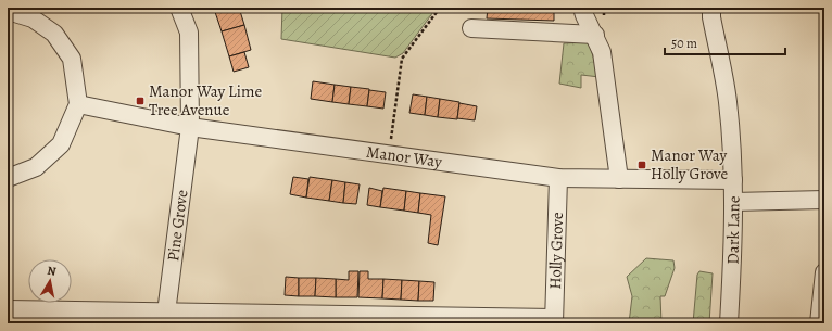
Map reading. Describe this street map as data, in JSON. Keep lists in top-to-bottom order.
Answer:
{
  "streets": {
    "street": [
      "Manor Way",
      "Pine Grove",
      "Dark Lane",
      "Holly Grove"
    ]
  },
  "crossings": [
    ["Manor Way", "Pine Grove"],
    ["Manor Way", "Dark Lane"],
    ["Manor Way", "Holly Grove"]
  ],
  "places": {
    "transit": ["Manor Way Lime Tree Avenue", "Manor Way Holly Grove"]
  },
  "scale_bar": "50 m",
  "north": "top"
}
